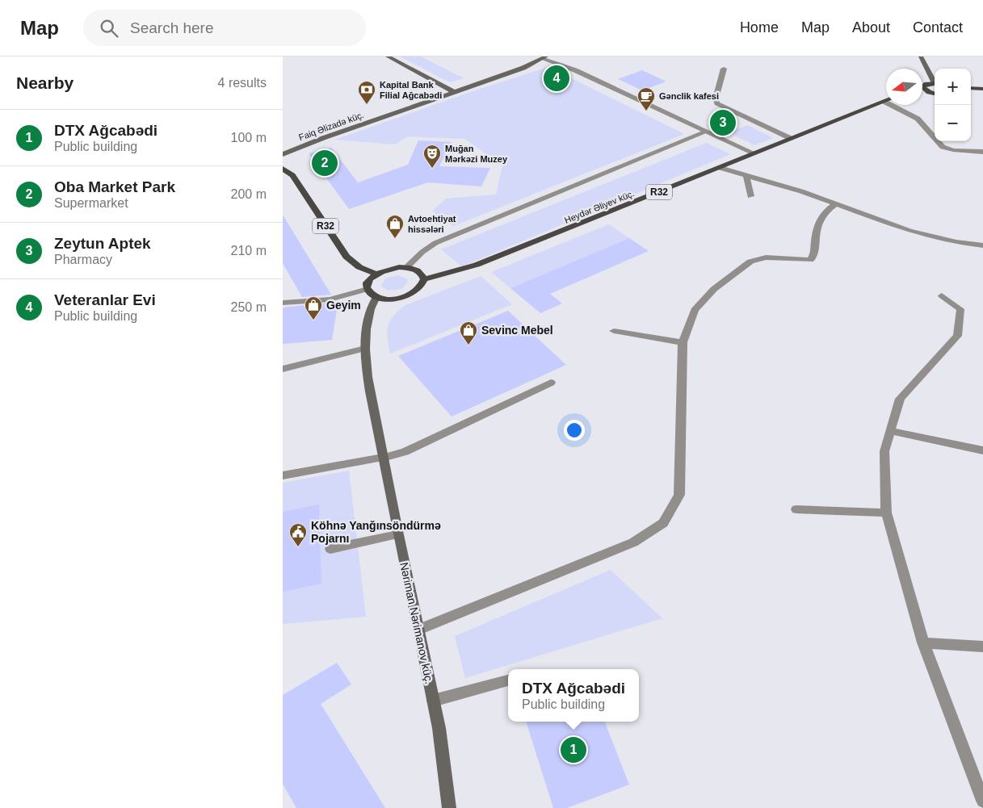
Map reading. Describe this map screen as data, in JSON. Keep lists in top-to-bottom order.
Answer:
{
  "streets": {
    "main road": ["R32", "Heydər Əliyev küç."],
    "street": ["Faiq Əlizadə küç.", "Nəriman Nərimanov küç."]
  },
  "places": {
    "bank": ["Kapital Bank Filial Ağcabədi"],
    "cafe": ["Gənclik kafesi"],
    "theatre": ["Muğan Mərkəzi Muzey"],
    "shop": ["Avtoehtiyat hissələri", "Geyim", "Sevinc Mebel"],
    "public building": ["Köhnə Yanğınsöndürmə Pojarnı"]
  },
  "north": "left",
  "page": {
    "header": "Map",
    "search": "Search here",
    "nav": [
      "Home",
      "Map",
      "About",
      "Contact"
    ],
    "heading": ["Nearby", "4 results"],
    "pins": [
      "4",
      "3",
      "2",
      "1"
    ],
    "map_buttons": ["+", "−"],
    "list": [
      {
        "mark": "1",
        "name": "DTX Ağcabədi",
        "note": "Public building",
        "value": "100 m"
      },
      {
        "mark": "2",
        "name": "Oba Market Park",
        "note": "Supermarket",
        "value": "200 m"
      },
      {
        "mark": "3",
        "name": "Zeytun Aptek",
        "note": "Pharmacy",
        "value": "210 m"
      },
      {
        "mark": "4",
        "name": "Veteranlar Evi",
        "note": "Public building",
        "value": "250 m"
      }
    ],
    "popup": ["DTX Ağcabədi", "Public building"]
  }
}
